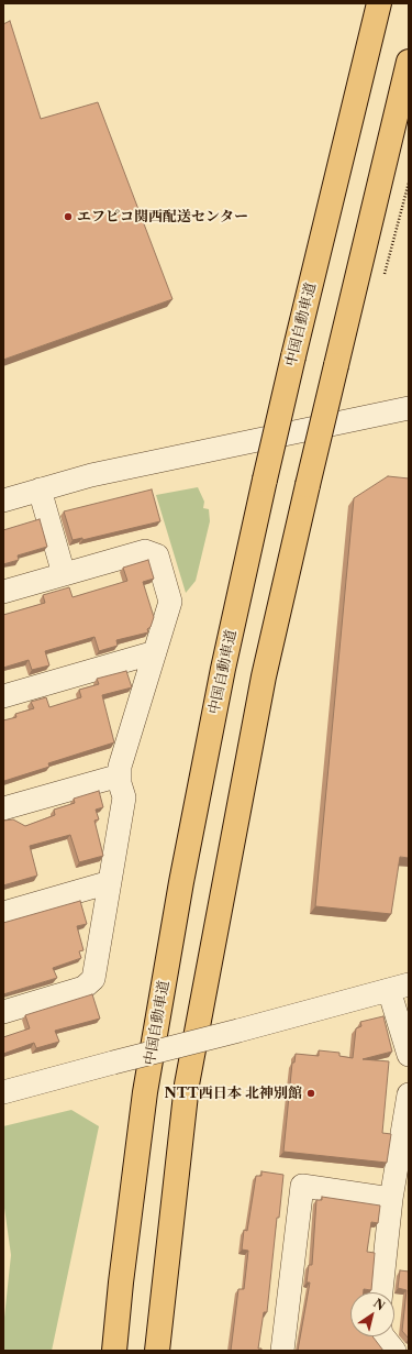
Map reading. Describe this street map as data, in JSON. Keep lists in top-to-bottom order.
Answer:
{
  "streets": {
    "highway": ["中国自動車道"]
  },
  "places": ["エフピコ関西配送センター", "NTT西日本 北神別館"],
  "north": "top right"
}
